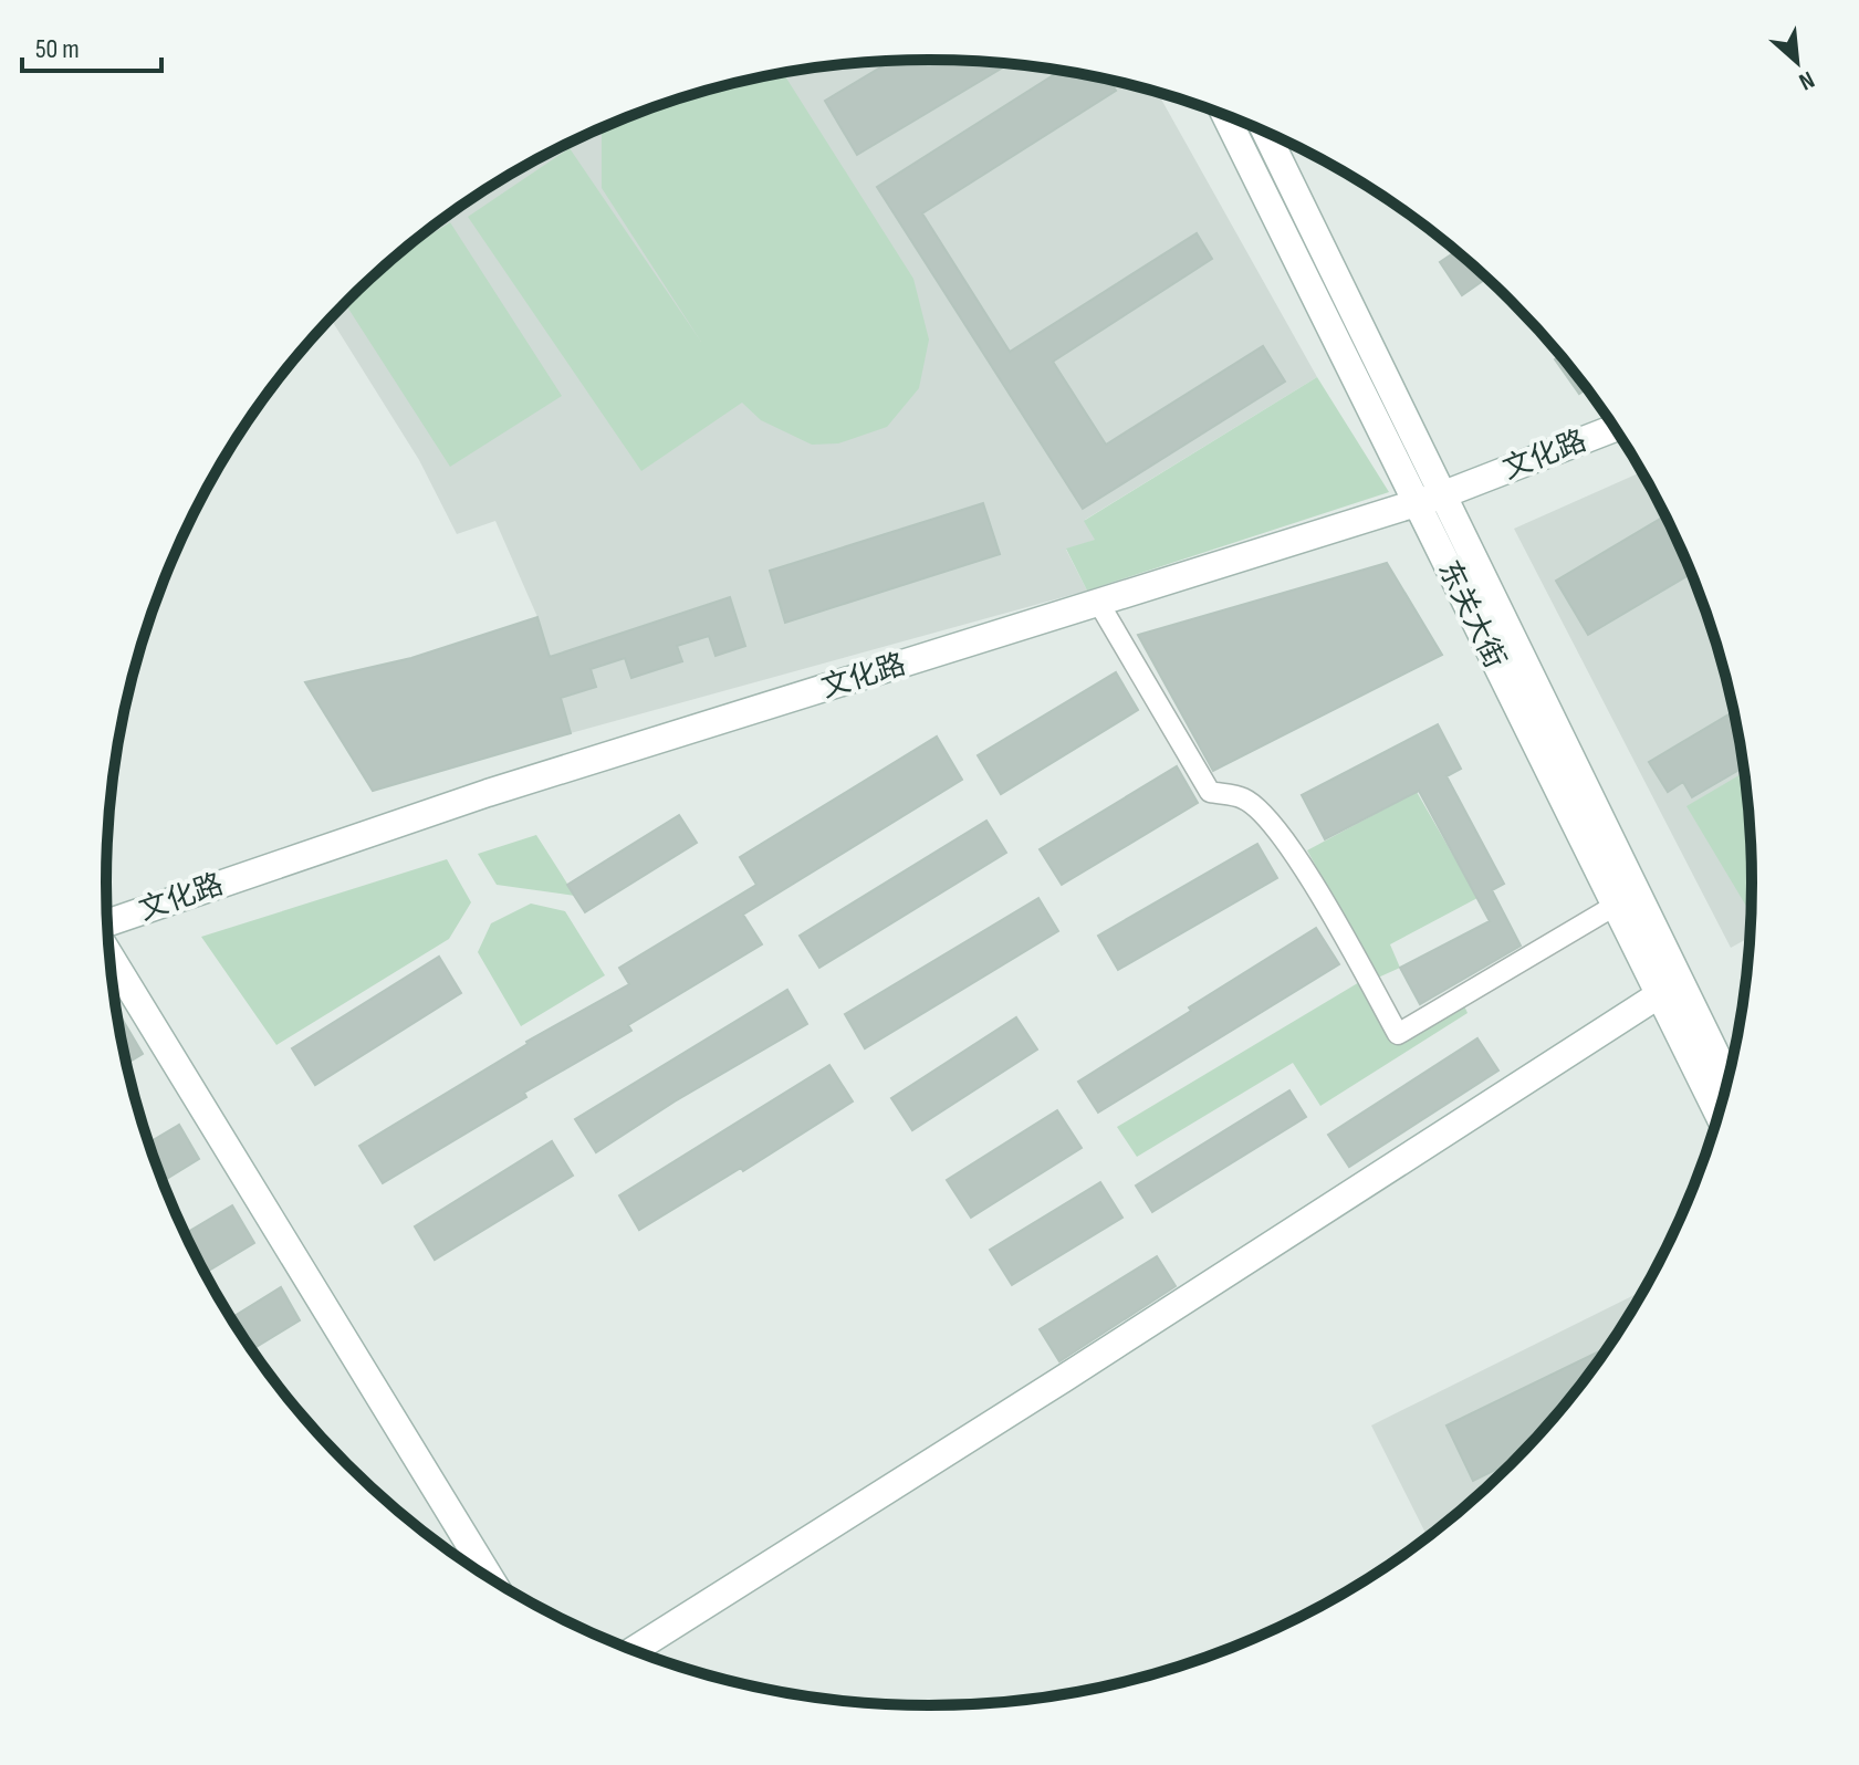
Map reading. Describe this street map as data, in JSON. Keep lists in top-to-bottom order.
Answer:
{
  "streets": {
    "street": ["文化路", "东关大街"]
  },
  "crossings": [
    ["文化路", "东关大街"]
  ],
  "scale_bar": "50 m",
  "north": "bottom right"
}
